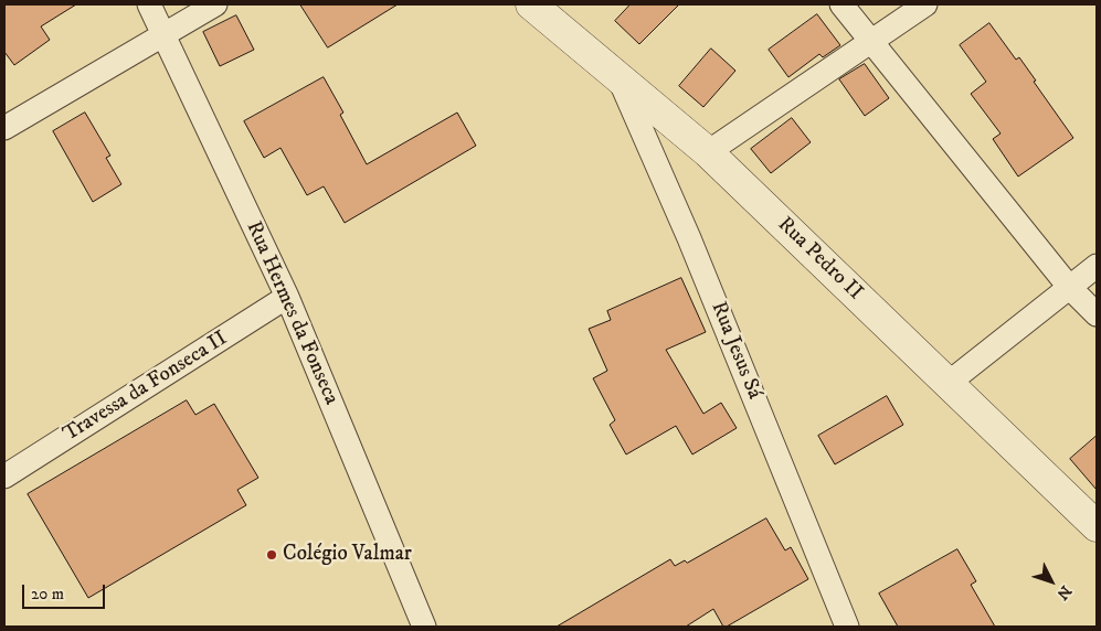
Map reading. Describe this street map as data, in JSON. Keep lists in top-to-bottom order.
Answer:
{
  "streets": {
    "street": [
      "Rua Pedro II",
      "Rua Hermes da Fonseca",
      "Rua Jesus Sá",
      "Travessa da Fonseca II"
    ]
  },
  "crossings": [
    ["Rua Pedro II", "Rua Jesus Sá"],
    ["Rua Hermes da Fonseca", "Travessa da Fonseca II"]
  ],
  "places": ["Colégio Valmar"],
  "scale_bar": "20 m",
  "north": "bottom right"
}
